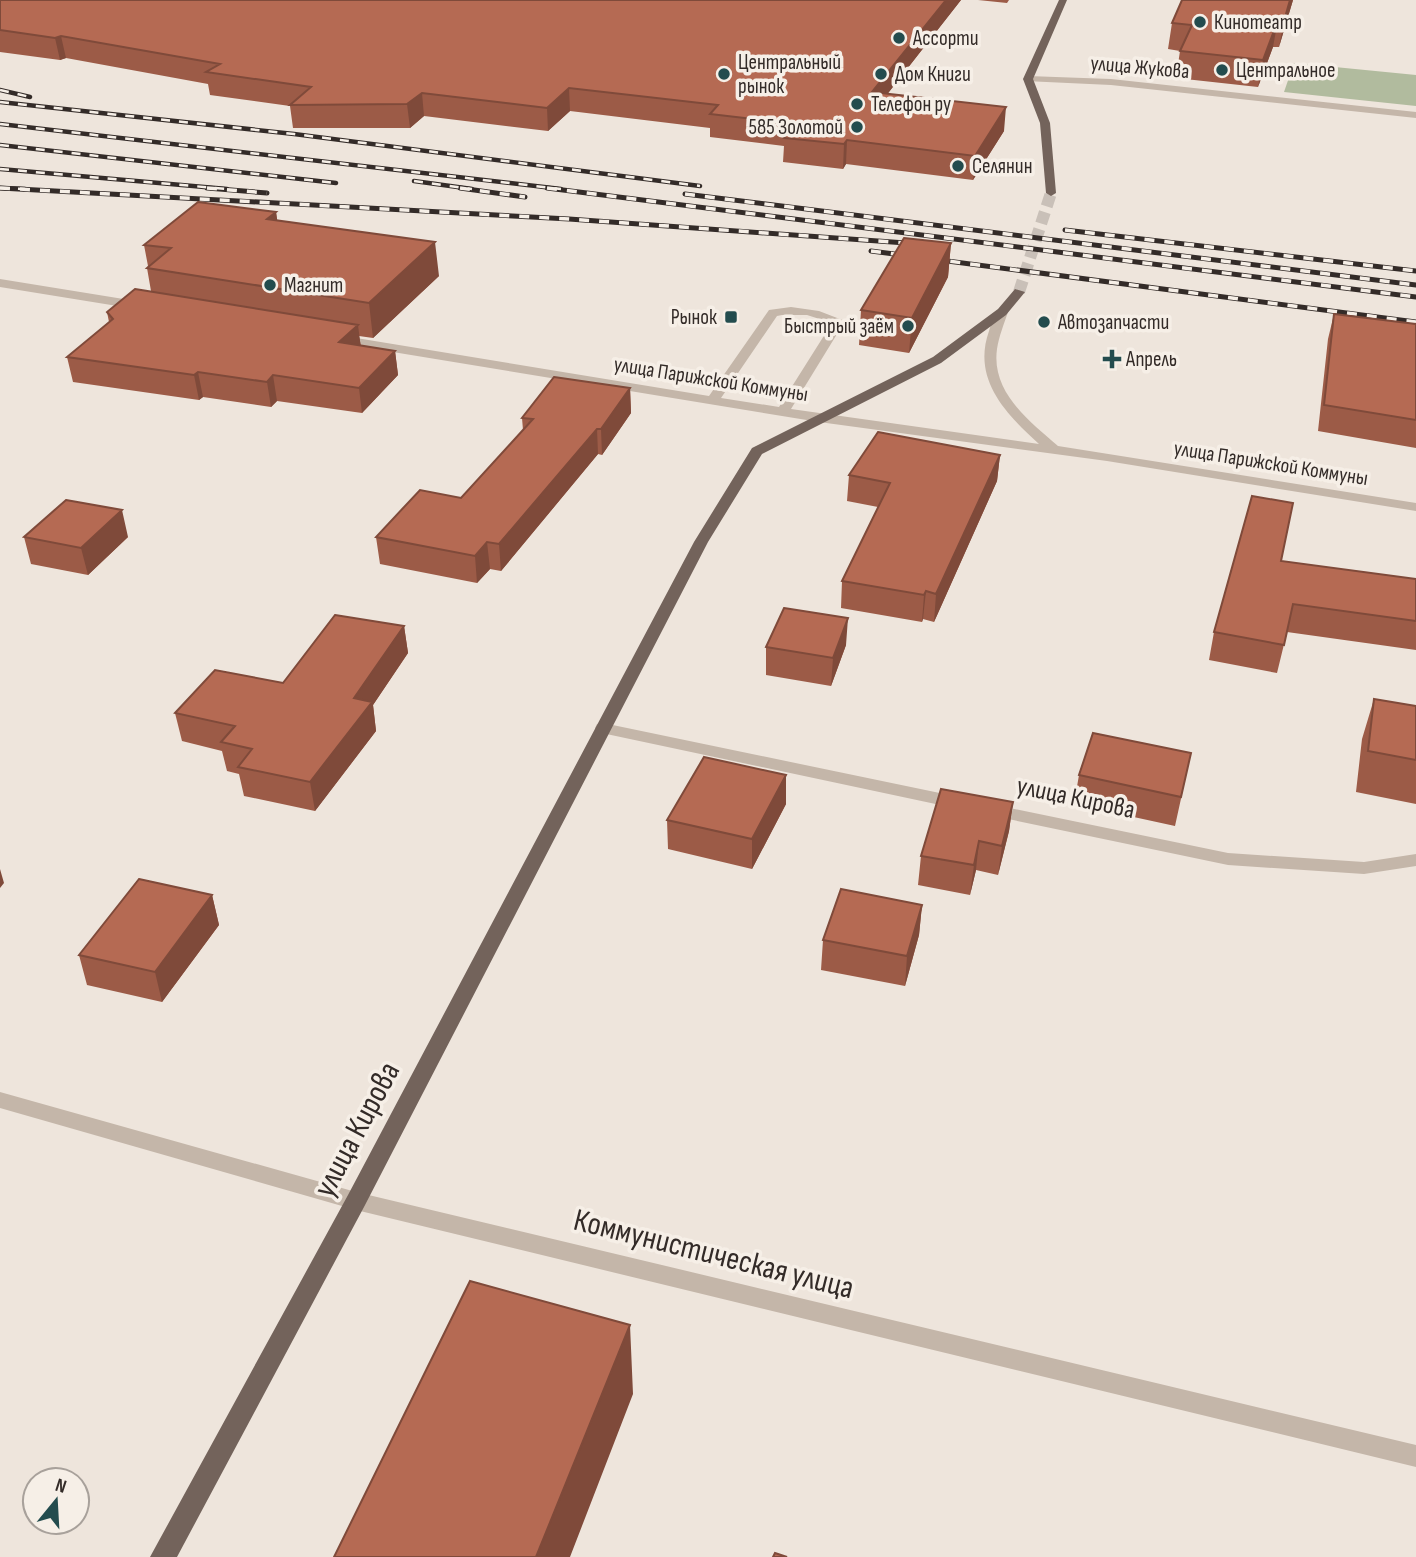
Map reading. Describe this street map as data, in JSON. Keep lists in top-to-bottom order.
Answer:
{
  "streets": {
    "main road": ["улица Кирова"],
    "street": ["улица Жукова", "улица Парижской Коммуны", "Коммунистическая улица"]
  },
  "crossings": [
    ["улица Парижской Коммуны", "улица Кирова"],
    ["улица Кирова", "Коммунистическая улица"]
  ],
  "places": {
    "other": [
      "Кинотеатр",
      "Ассорти",
      "Центральное",
      "Центральный рынок",
      "Дом Книги",
      "Телефон ру",
      "585 Золотой",
      "Селянин",
      "Магнит",
      "Автозапчасти",
      "Быстрый заём"
    ],
    "transit": ["Рынок"],
    "health": ["Апрель"]
  },
  "north": "top"
}
